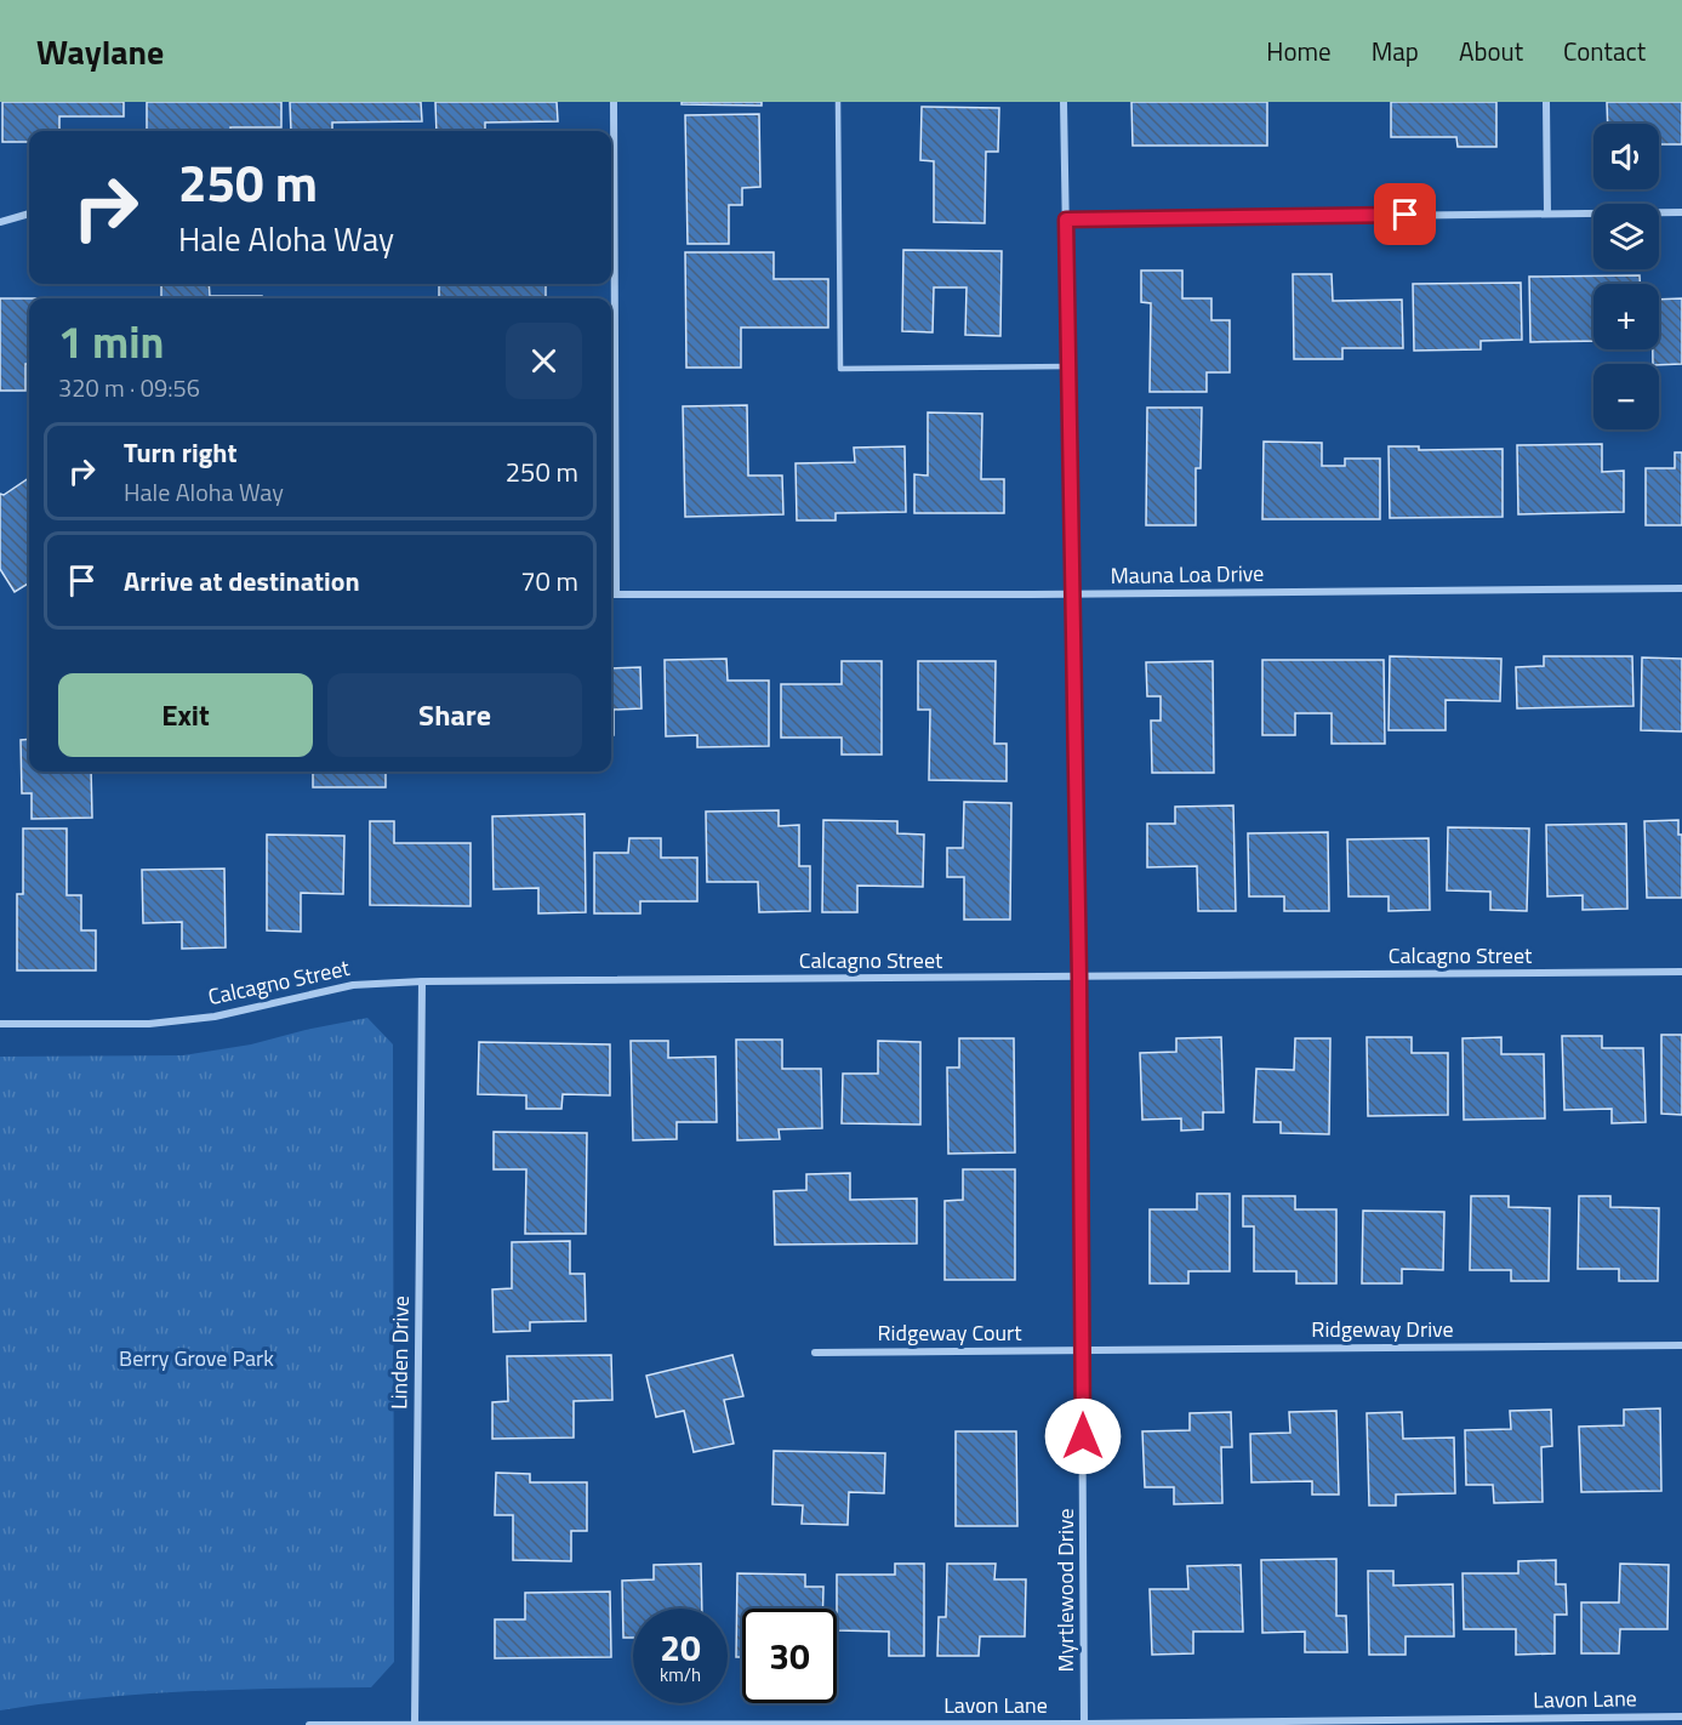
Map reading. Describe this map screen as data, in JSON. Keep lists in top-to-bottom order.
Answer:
{
  "streets": {
    "street": [
      "Mauna Loa Drive",
      "Calcagno Street",
      "Ridgeway Drive",
      "Ridgeway Court",
      "Linden Drive",
      "Myrtlewood Drive",
      "Lavon Lane"
    ]
  },
  "crossings": [
    ["Mauna Loa Drive", "Myrtlewood Drive"],
    ["Calcagno Street", "Linden Drive"],
    ["Calcagno Street", "Myrtlewood Drive"],
    ["Ridgeway Drive", "Ridgeway Court"],
    ["Ridgeway Drive", "Myrtlewood Drive"],
    ["Ridgeway Court", "Myrtlewood Drive"],
    ["Linden Drive", "Lavon Lane"],
    ["Myrtlewood Drive", "Lavon Lane"]
  ],
  "parks": ["Berry Grove Park"],
  "page": {
    "header": "Waylane",
    "nav": [
      "Home",
      "Map",
      "About",
      "Contact"
    ],
    "map_buttons": ["+", "−"],
    "turn": ["250 m", "Hale Aloha Way"],
    "heading": ["1 min", "320 m · 09:56"],
    "list": [
      {
        "name": "Turn right",
        "note": "Hale Aloha Way",
        "value": "250 m"
      },
      {
        "name": "Arrive at destination",
        "value": "70 m"
      }
    ],
    "buttons": ["Exit", "Share"],
    "speed": "20 km/h",
    "limit": "30"
  }
}
